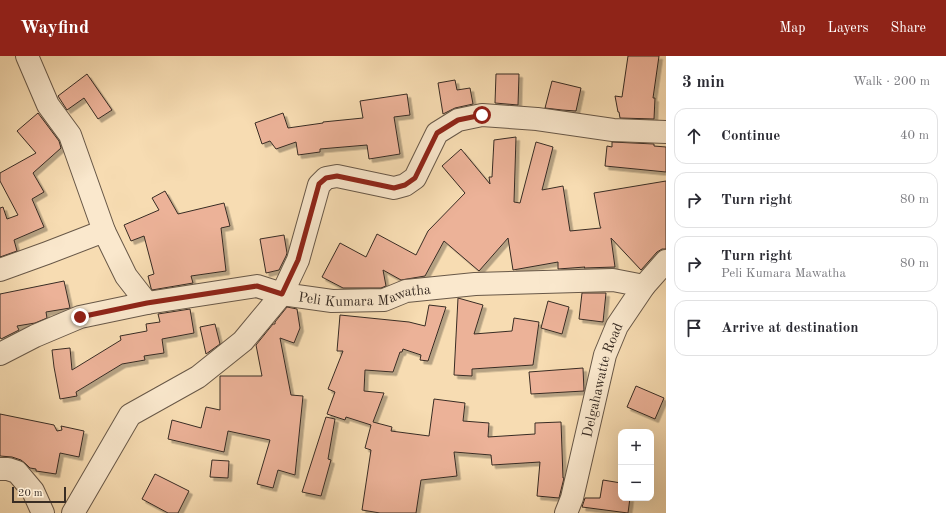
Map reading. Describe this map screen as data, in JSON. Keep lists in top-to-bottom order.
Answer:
{
  "streets": {
    "street": ["Peli Kumara Mawatha", "Delgahawatte Road"]
  },
  "crossings": [
    ["Peli Kumara Mawatha", "Delgahawatte Road"]
  ],
  "scale_bar": "20 m",
  "page": {
    "header": "Wayfind",
    "nav": ["Map", "Layers", "Share"],
    "heading": ["3 min", "Walk · 200 m"],
    "list": [
      ["Continue", "40 m"],
      ["Turn right", "80 m"],
      ["Turn right", "Peli Kumara Mawatha", "80 m"],
      "Arrive at destination"
    ],
    "map_buttons": ["+", "−"],
    "scale": "20 m"
  }
}
